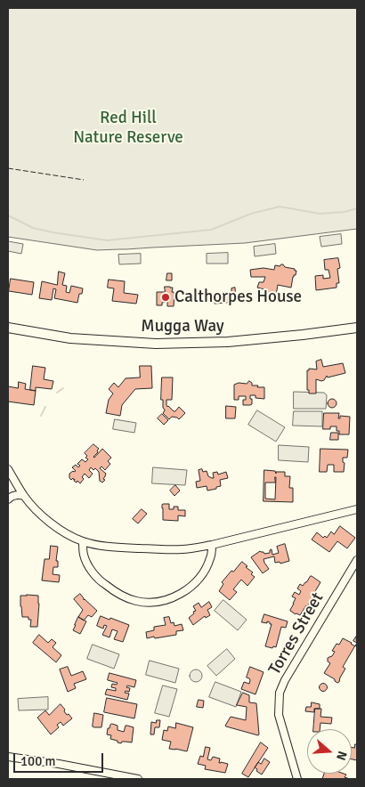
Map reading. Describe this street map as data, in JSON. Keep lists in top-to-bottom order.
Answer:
{
  "streets": {
    "main road": ["Mugga Way"],
    "street": ["Torres Street"]
  },
  "parks": ["Red Hill Nature Reserve"],
  "places": ["Calthorpes House"],
  "scale_bar": "100 m",
  "north": "right"
}
